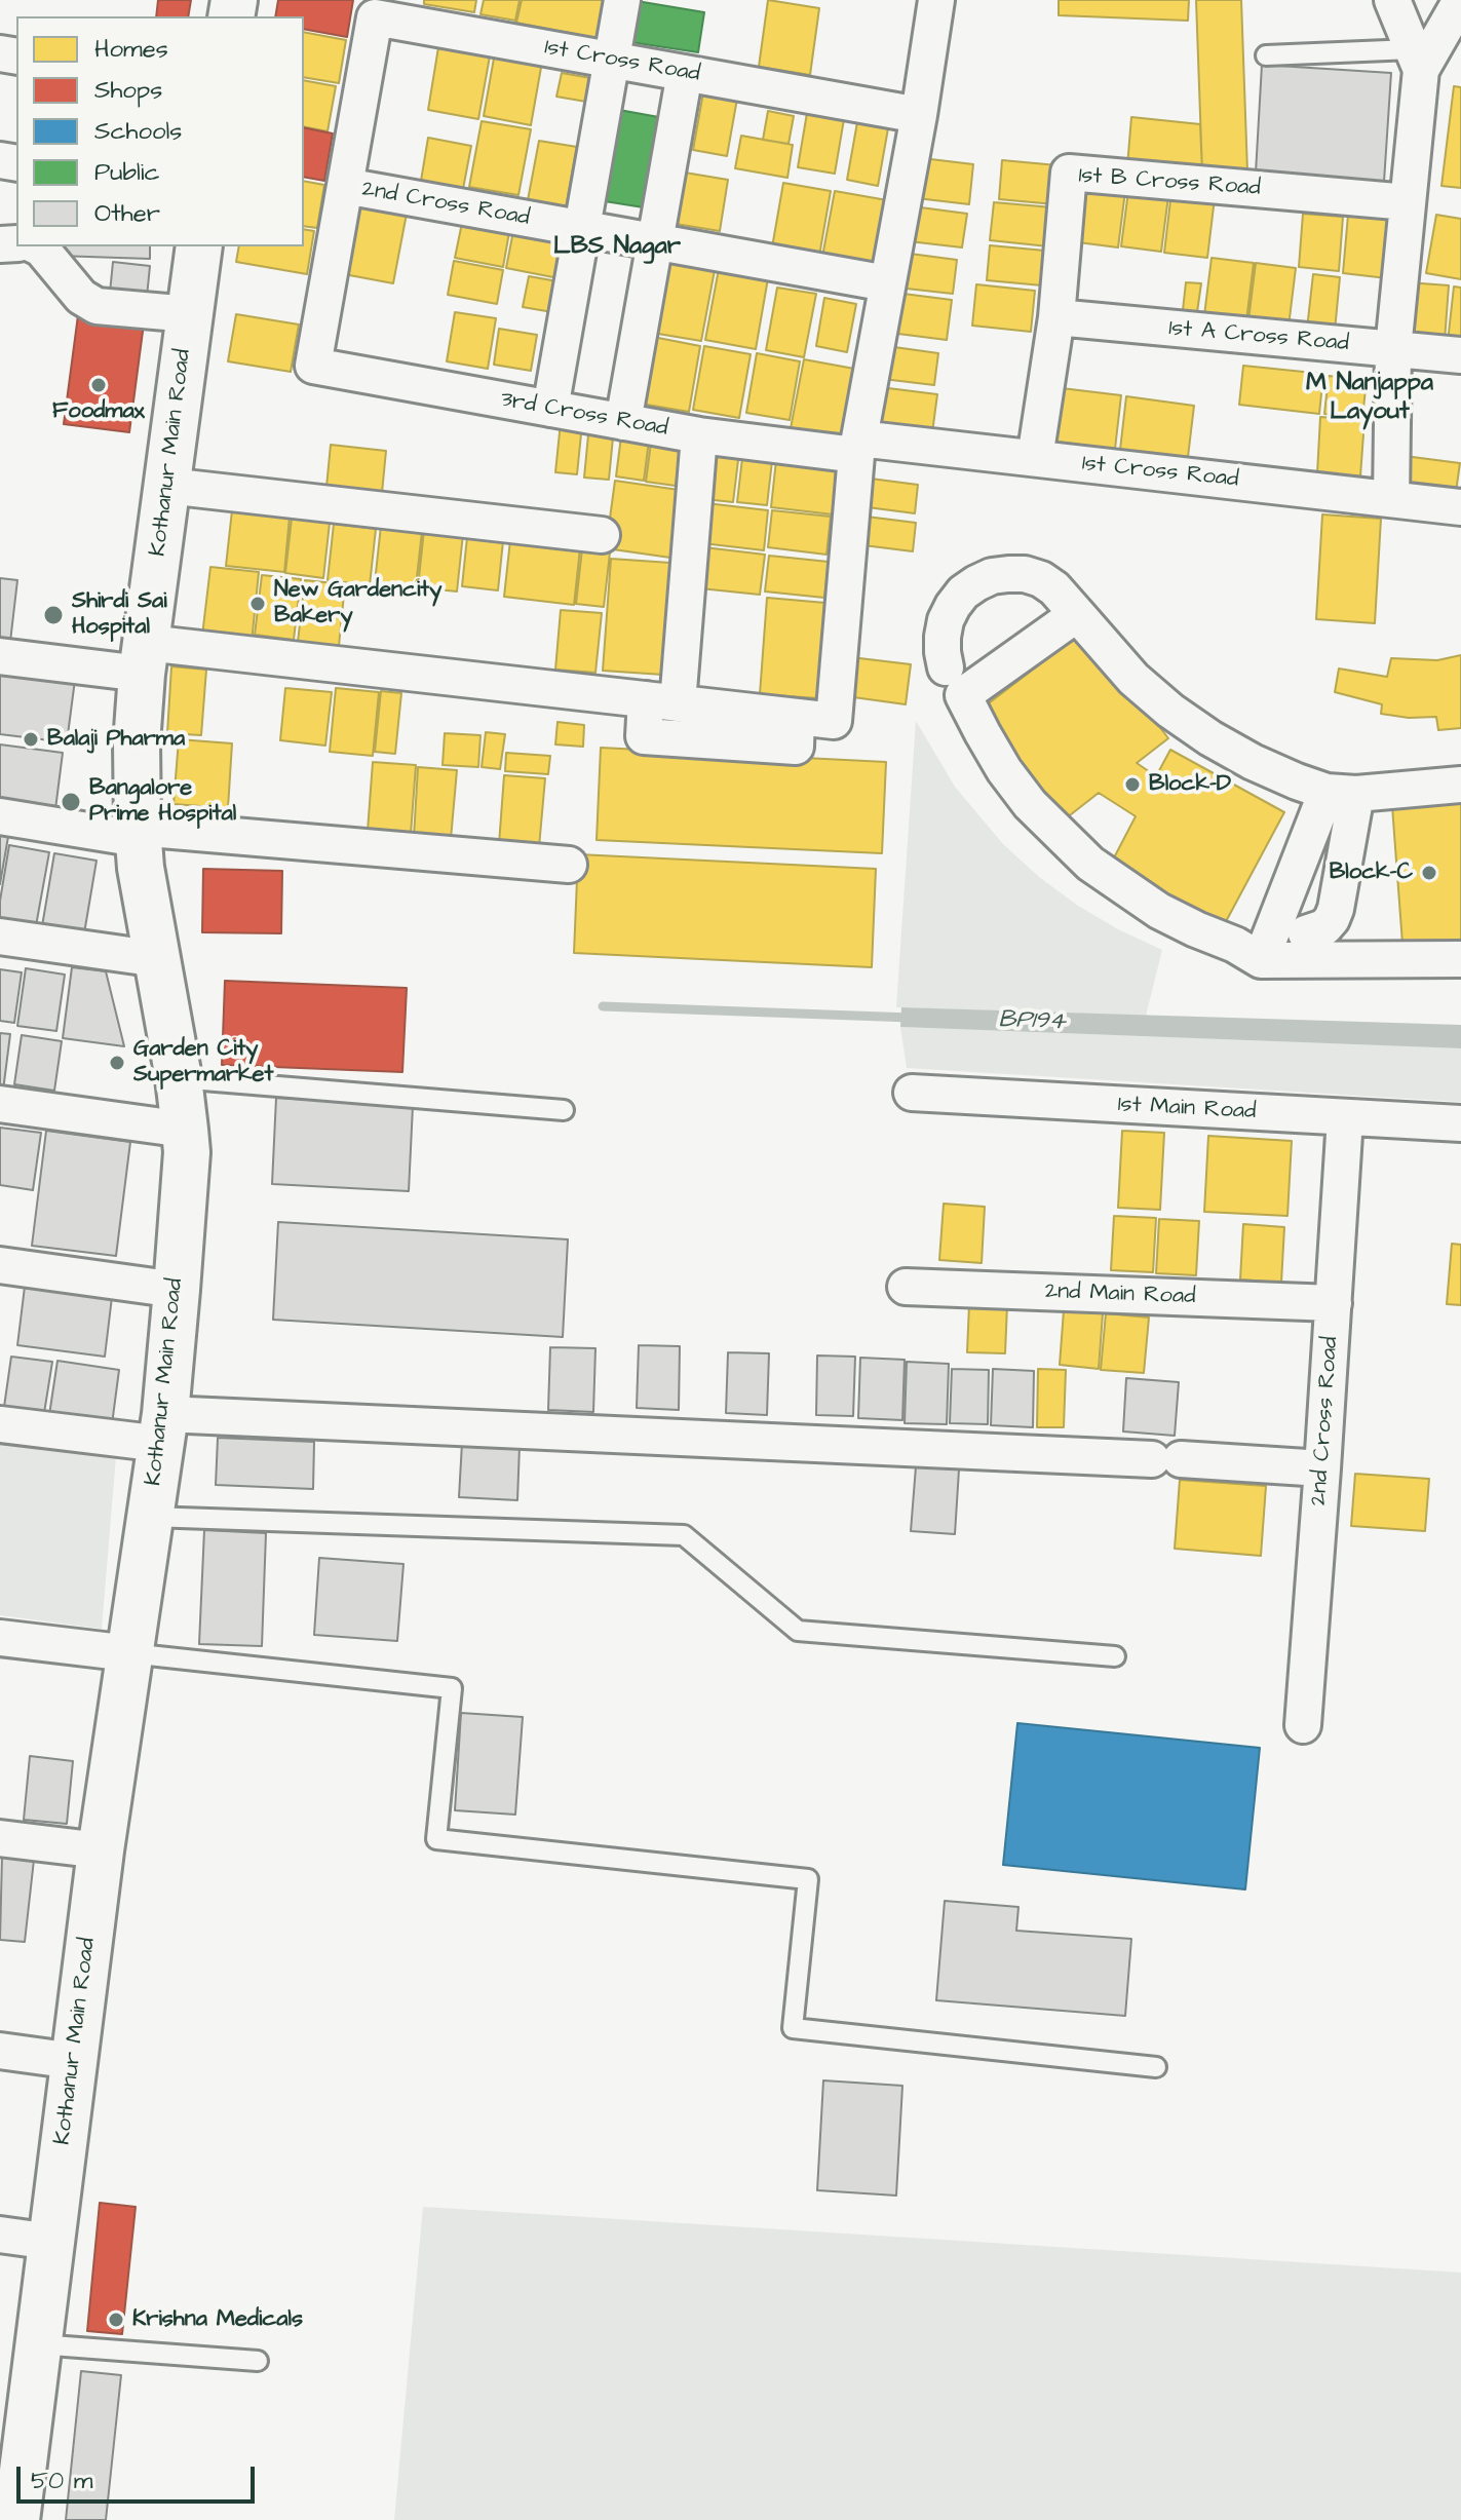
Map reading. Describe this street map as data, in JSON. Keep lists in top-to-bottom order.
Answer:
{
  "streets": {
    "main road": ["Kothanur Main Road"],
    "street": [
      "1st Cross Road",
      "1st B Cross Road",
      "2nd Cross Road",
      "1st A Cross Road",
      "3rd Cross Road",
      "1st Main Road",
      "2nd Main Road"
    ]
  },
  "crossings": [
    ["1st Cross Road", "1st B Cross Road"],
    ["1st Cross Road", "2nd Cross Road"],
    ["1st Cross Road", "3rd Cross Road"],
    ["1st B Cross Road", "1st A Cross Road"],
    ["2nd Cross Road", "3rd Cross Road"],
    ["2nd Cross Road", "1st Main Road"],
    ["2nd Cross Road", "2nd Main Road"]
  ],
  "districts": ["LBS Nagar", "M Nanjappa Layout"],
  "water": ["BP194"],
  "places": [
    "Foodmax",
    "New Gardencity Bakery",
    "Shirdi Sai Hospital",
    "Balaji Pharma",
    "Block-D",
    "Bangalore Prime Hospital",
    "Block-C",
    "Garden City Supermarket",
    "Krishna Medicals"
  ],
  "legend": [
    "Homes",
    "Shops",
    "Schools",
    "Public",
    "Other"
  ],
  "scale_bar": "50 m"
}
